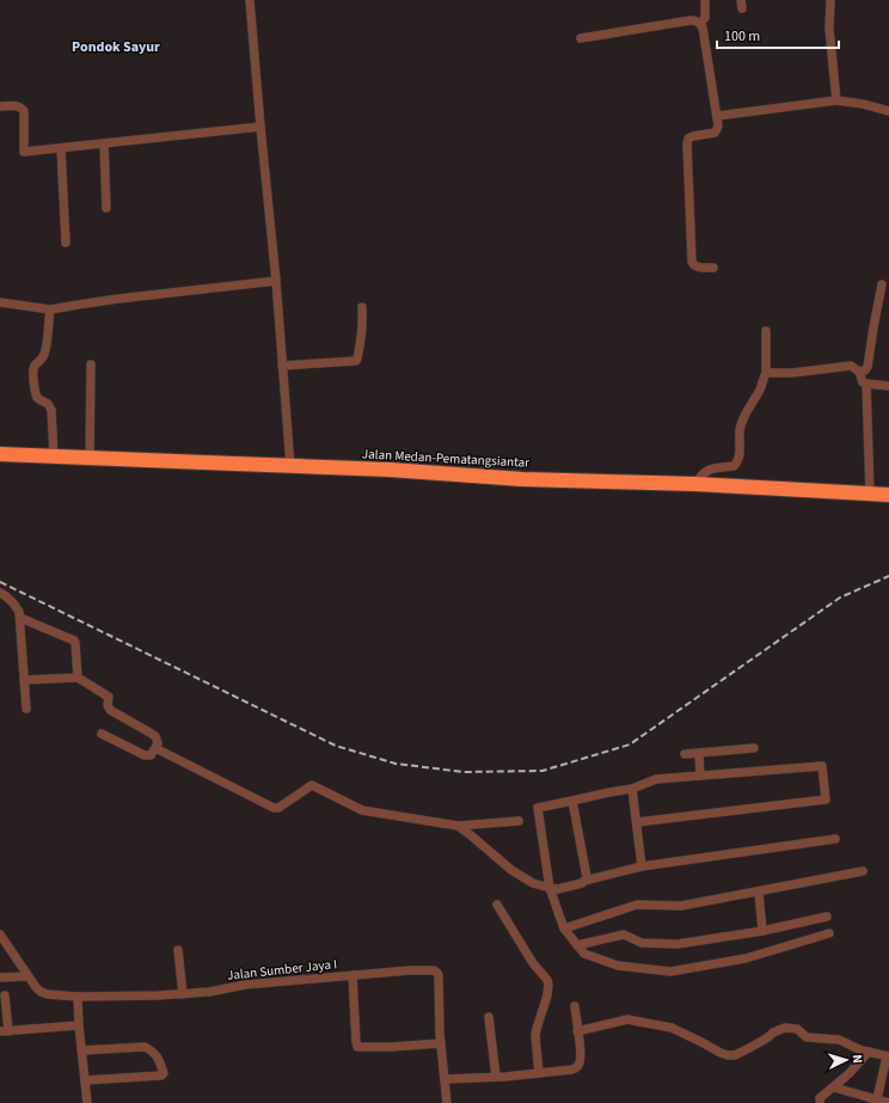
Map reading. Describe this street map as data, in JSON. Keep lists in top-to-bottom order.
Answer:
{
  "streets": {
    "highway": ["Jalan Medan-Pematangsiantar"],
    "street": ["Jalan Sumber Jaya I"]
  },
  "districts": ["Pondok Sayur"],
  "scale_bar": "100 m",
  "north": "right"
}
